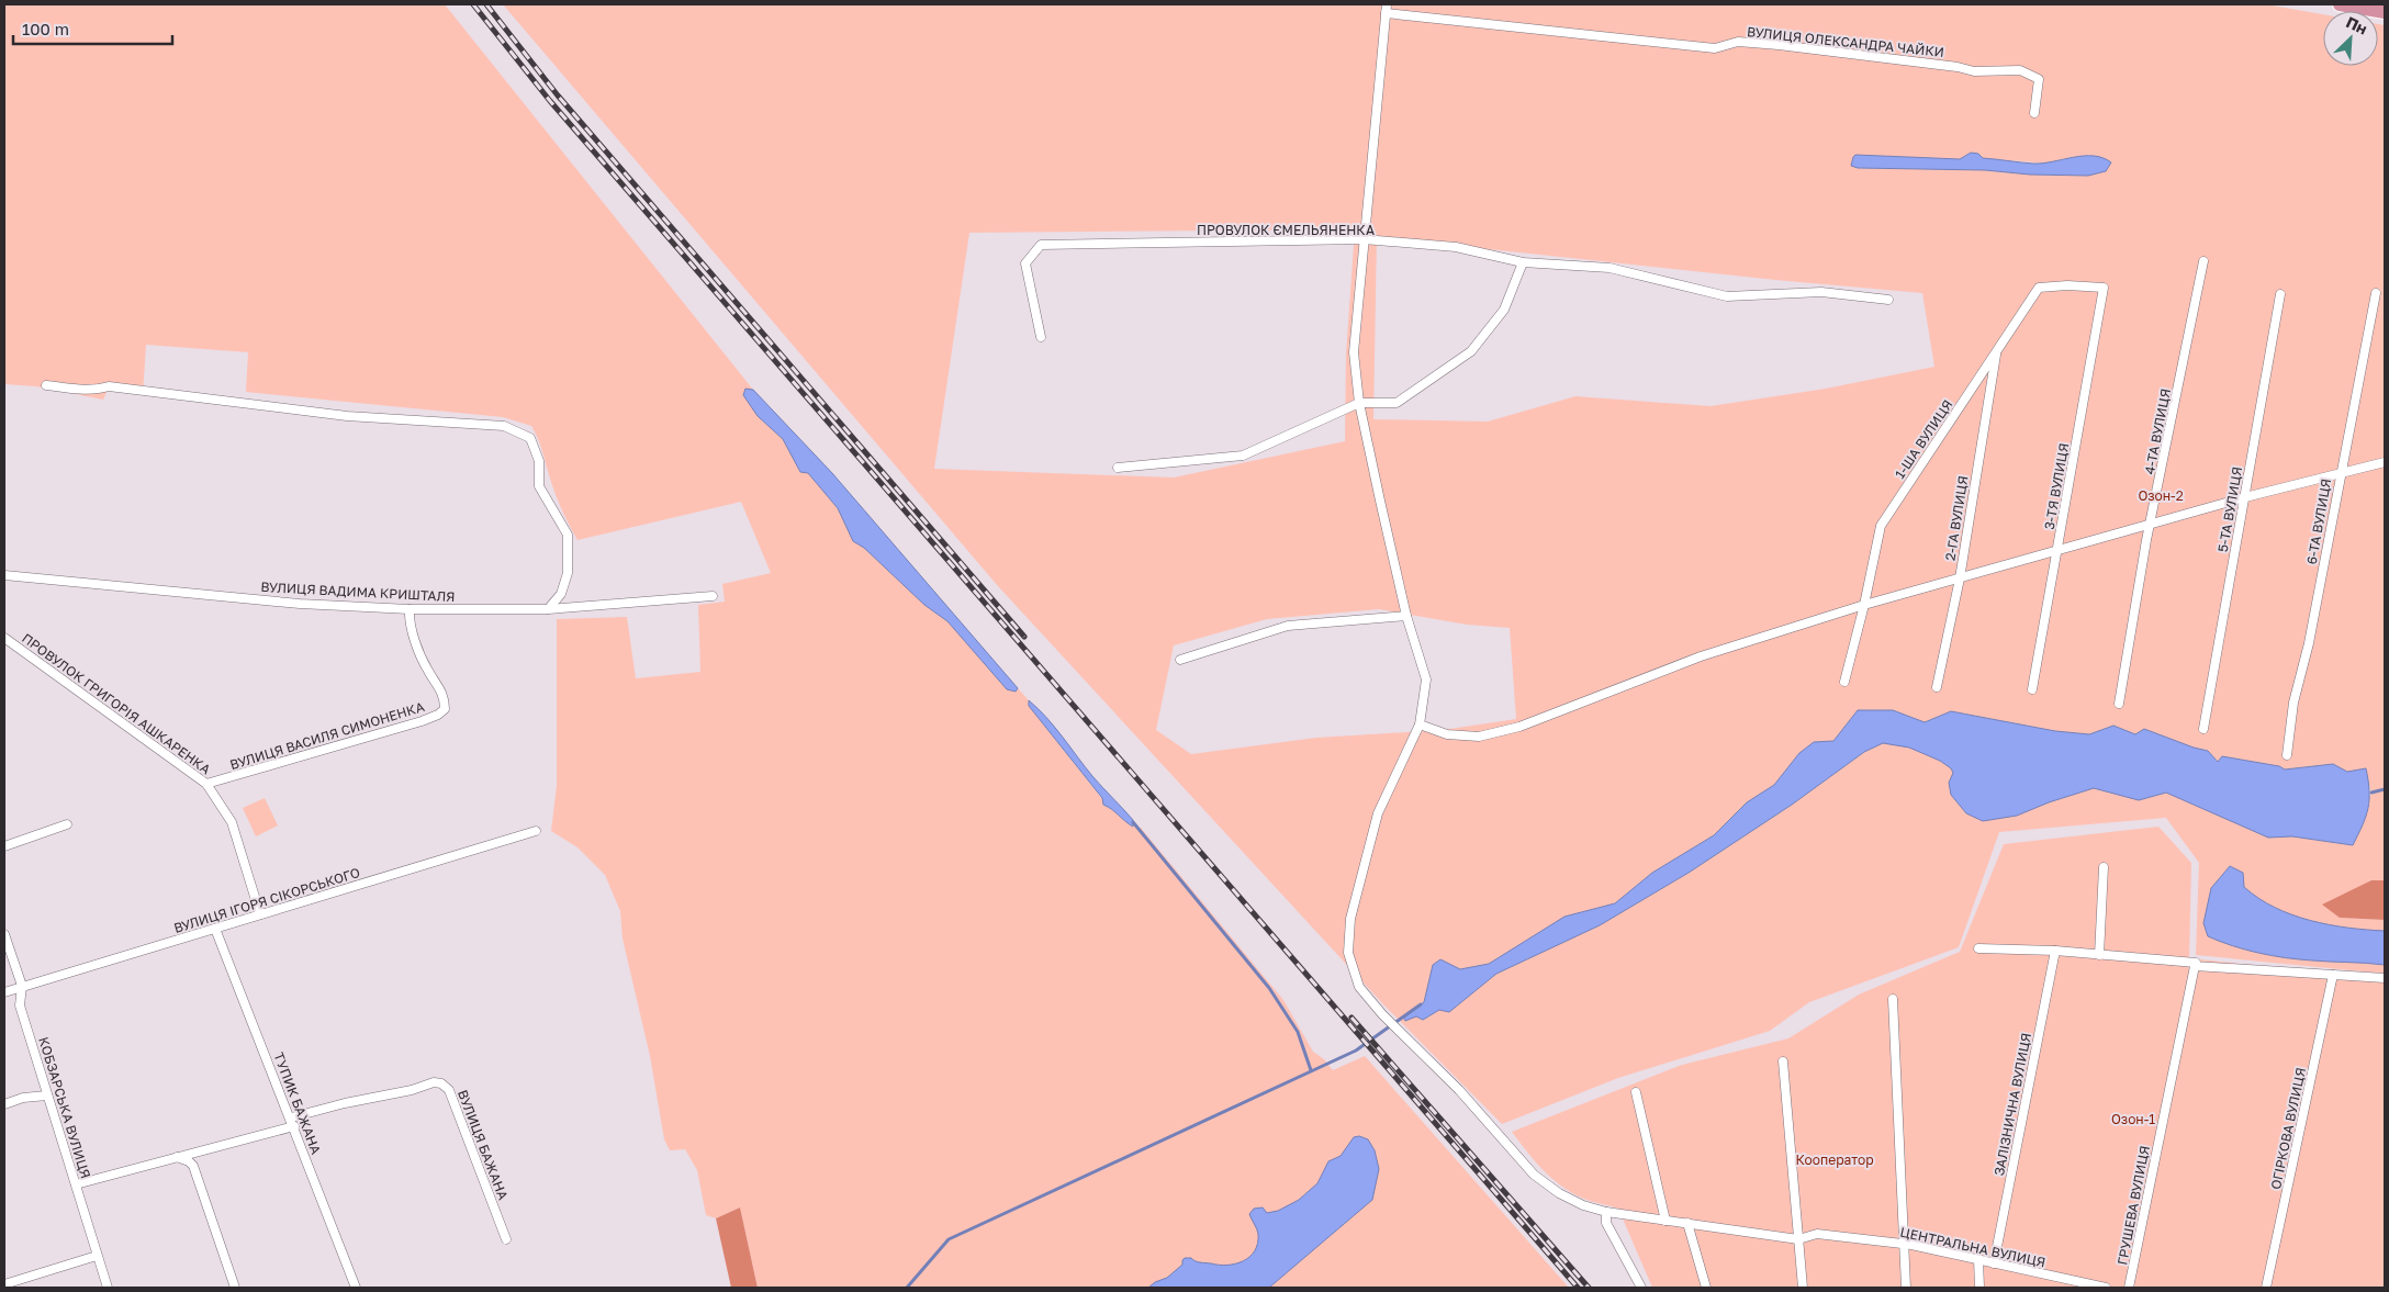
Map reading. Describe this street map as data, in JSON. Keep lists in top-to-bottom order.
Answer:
{
  "streets": {
    "street": [
      "ВУЛИЦЯ ОЛЕКСАНДРА ЧАЙКИ",
      "ПРОВУЛОК ЄМЕЛЬЯНЕНКА",
      "4-ТА ВУЛИЦЯ",
      "1-ША ВУЛИЦЯ",
      "3-ТЯ ВУЛИЦЯ",
      "5-ТА ВУЛИЦЯ",
      "2-ГА ВУЛИЦЯ",
      "6-ТА ВУЛИЦЯ",
      "ВУЛИЦЯ ВАДИМА КРИШТАЛЯ",
      "ПРОВУЛОК ГРИГОРІЯ АШКАРЕНКА",
      "ВУЛИЦЯ ВАСИЛЯ СИМОНЕНКА",
      "ВУЛИЦЯ ІГОРЯ СІКОРСЬКОГО",
      "ТУПИК БАЖАНА",
      "ЗАЛІЗНИЧНА ВУЛИЦЯ",
      "КОБЗАРСЬКА ВУЛИЦЯ",
      "ОГІРКОВА ВУЛИЦЯ",
      "ВУЛИЦЯ БАЖАНА",
      "ГРУШЕВА ВУЛИЦЯ",
      "ЦЕНТРАЛЬНА ВУЛИЦЯ"
    ]
  },
  "crossings": [
    ["ВУЛИЦЯ ОЛЕКСАНДРА ЧАЙКИ", "ЦЕНТРАЛЬНА ВУЛИЦЯ"],
    ["ПРОВУЛОК ЄМЕЛЬЯНЕНКА", "ЦЕНТРАЛЬНА ВУЛИЦЯ"],
    ["1-ША ВУЛИЦЯ", "3-ТЯ ВУЛИЦЯ"],
    ["1-ША ВУЛИЦЯ", "2-ГА ВУЛИЦЯ"],
    ["ВУЛИЦЯ ВАДИМА КРИШТАЛЯ", "ВУЛИЦЯ ВАСИЛЯ СИМОНЕНКА"],
    ["ПРОВУЛОК ГРИГОРІЯ АШКАРЕНКА", "ВУЛИЦЯ ВАСИЛЯ СИМОНЕНКА"],
    ["ПРОВУЛОК ГРИГОРІЯ АШКАРЕНКА", "ВУЛИЦЯ ІГОРЯ СІКОРСЬКОГО"],
    ["ВУЛИЦЯ ІГОРЯ СІКОРСЬКОГО", "ТУПИК БАЖАНА"],
    ["ВУЛИЦЯ ІГОРЯ СІКОРСЬКОГО", "КОБЗАРСЬКА ВУЛИЦЯ"],
    ["ТУПИК БАЖАНА", "ВУЛИЦЯ БАЖАНА"],
    ["ЗАЛІЗНИЧНА ВУЛИЦЯ", "ЦЕНТРАЛЬНА ВУЛИЦЯ"],
    ["КОБЗАРСЬКА ВУЛИЦЯ", "ВУЛИЦЯ БАЖАНА"]
  ],
  "parks": ["Озон-2", "Озон-1", "Кооператор"],
  "scale_bar": "100 m",
  "north": "top right"
}
